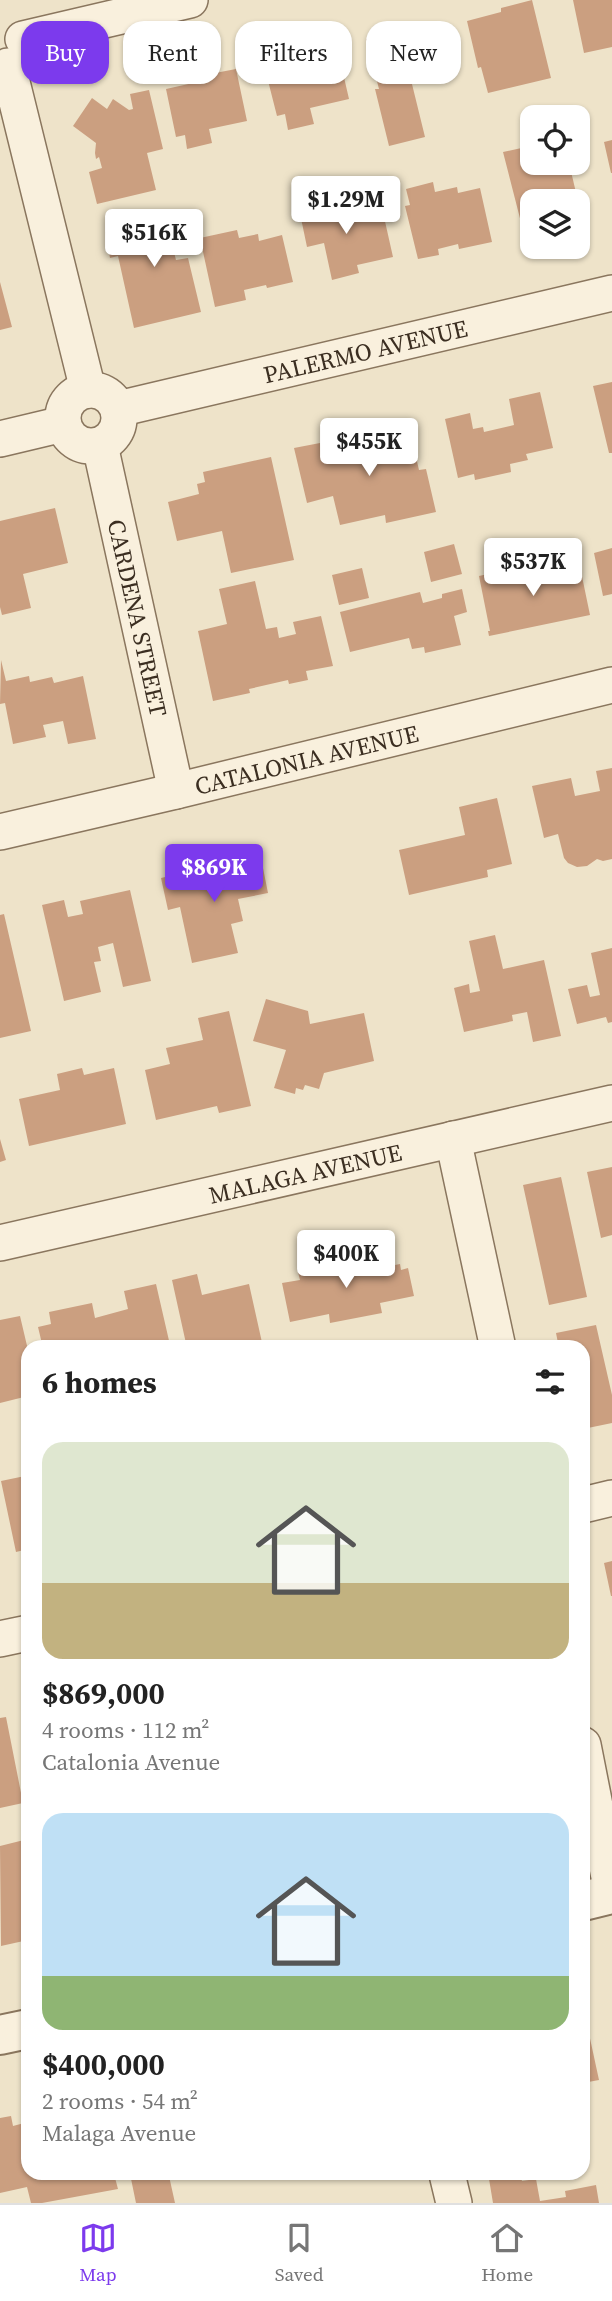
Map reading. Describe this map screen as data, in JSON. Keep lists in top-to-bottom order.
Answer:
{
  "streets": {
    "street": [
      "PALERMO AVENUE",
      "CARDENA STREET",
      "CATALONIA AVENUE",
      "MALAGA AVENUE"
    ]
  },
  "crossings": [
    ["PALERMO AVENUE", "CARDENA STREET"],
    ["CARDENA STREET", "CATALONIA AVENUE"]
  ],
  "page": {
    "chip": [
      "Buy",
      "Rent",
      "Filters",
      "New"
    ],
    "price": [
      "$1.29M",
      "$516K",
      "$455K",
      "$537K",
      "$869K",
      "$400K"
    ],
    "heading": "6 homes",
    "list": [
      {
        "name": "$869,000",
        "note": "4 rooms · 112 m² · Catalonia Avenue"
      },
      {
        "name": "$400,000",
        "note": "2 rooms · 54 m² · Malaga Avenue"
      }
    ],
    "tabs": ["Map", "Saved", "Home"]
  }
}
